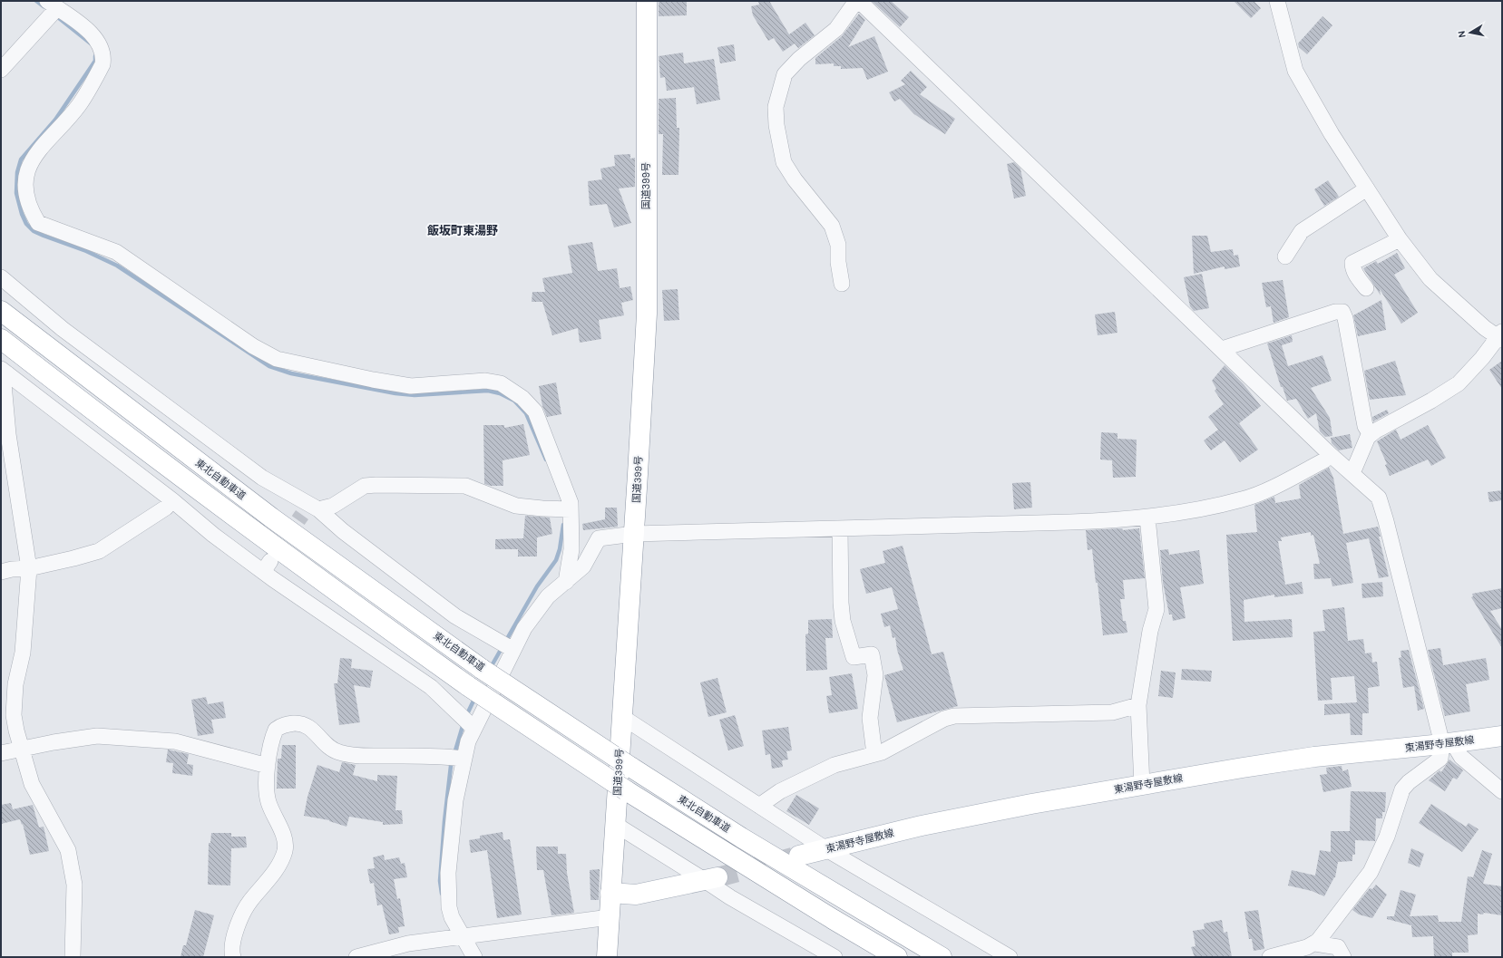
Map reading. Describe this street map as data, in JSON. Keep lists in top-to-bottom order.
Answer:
{
  "streets": {
    "main road": ["国道399号", "東北自動車道", "東湯野寺屋敷線"]
  },
  "districts": ["飯坂町東湯野"],
  "north": "left"
}
